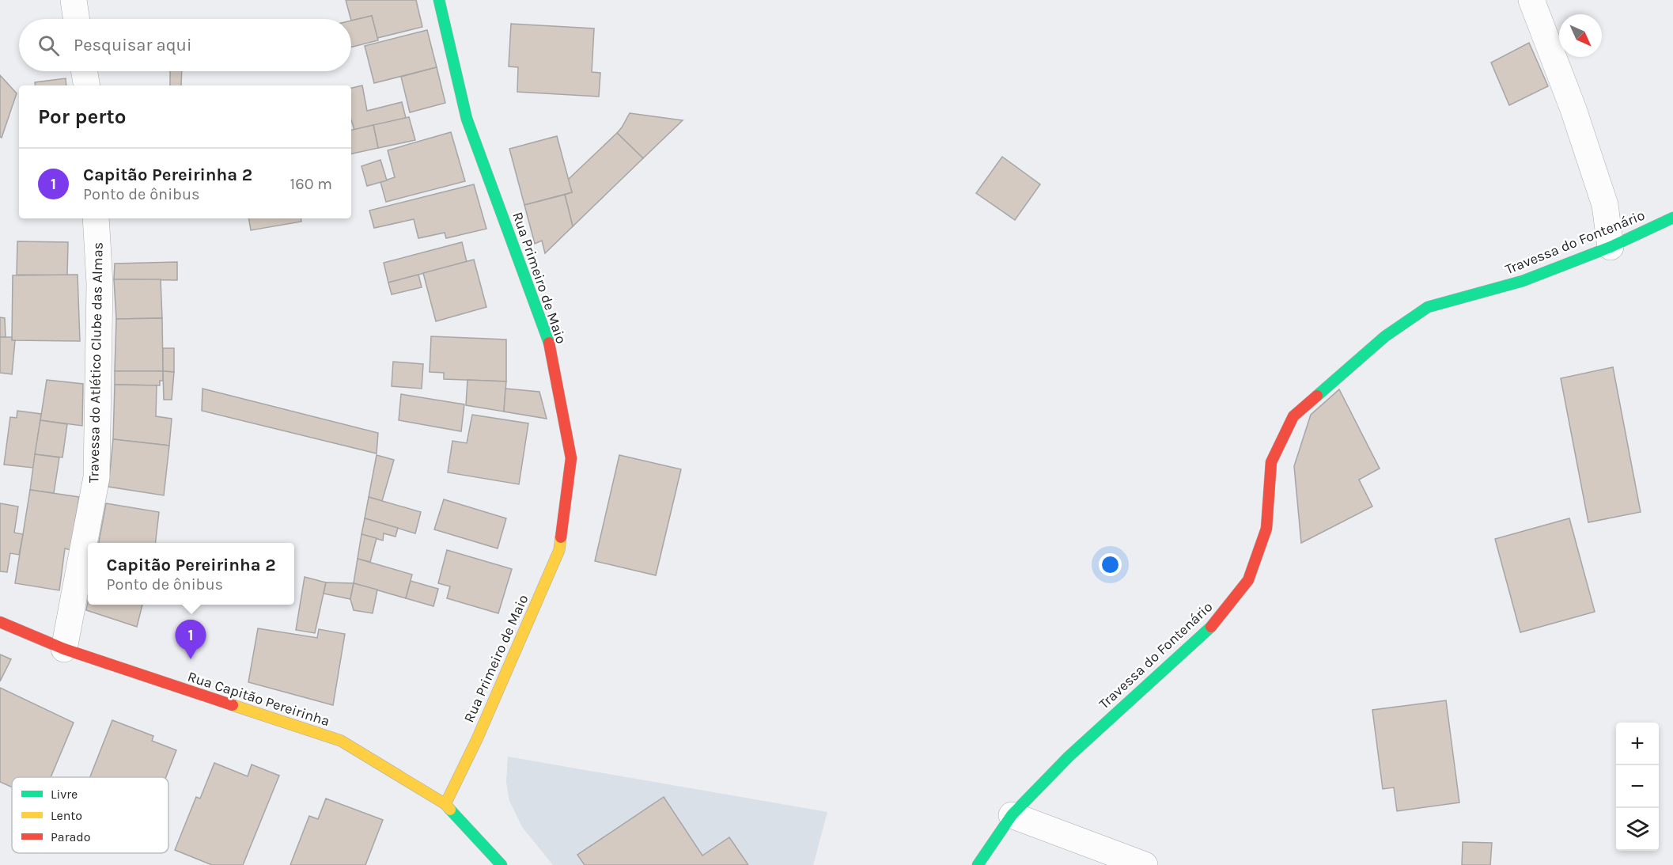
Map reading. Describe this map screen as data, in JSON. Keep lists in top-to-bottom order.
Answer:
{
  "streets": {
    "street": [
      "Travessa do Fontenário",
      "Rua Primeiro de Maio",
      "Travessa do Atlético Clube das Almas",
      "Rua Capitão Pereirinha"
    ]
  },
  "crossings": [
    ["Rua Primeiro de Maio", "Rua Capitão Pereirinha"],
    ["Travessa do Atlético Clube das Almas", "Rua Capitão Pereirinha"]
  ],
  "legend": ["Livre", "Lento", "Parado"],
  "north": "bottom right",
  "page": {
    "search": "Pesquisar aqui",
    "heading": "Por perto",
    "list": [
      {
        "mark": "1",
        "name": "Capitão Pereirinha 2",
        "note": "Ponto de ônibus",
        "value": "160 m"
      }
    ],
    "popup": ["Capitão Pereirinha 2", "Ponto de ônibus"],
    "pins": "1",
    "map_buttons": ["+", "−"]
  }
}
